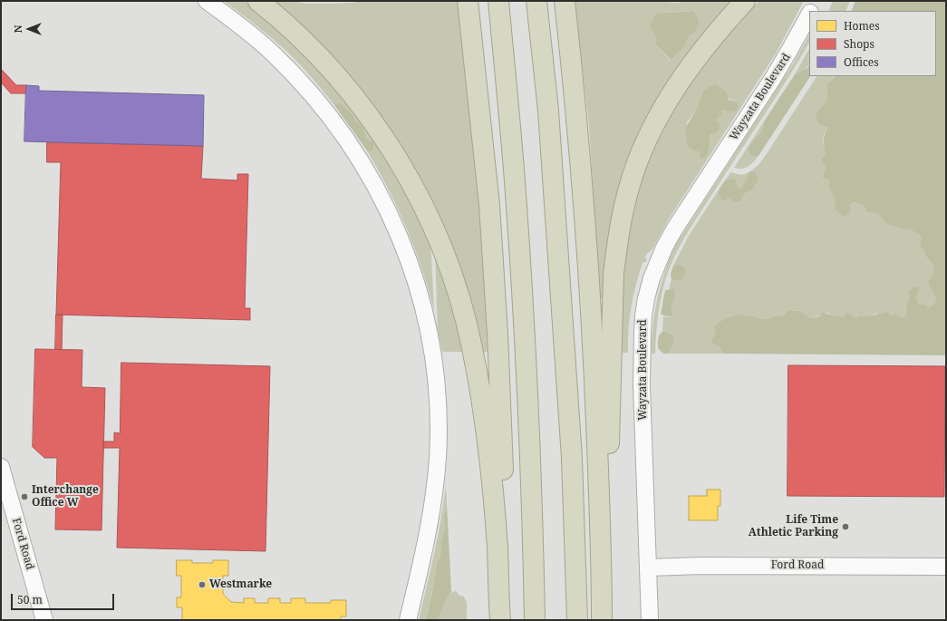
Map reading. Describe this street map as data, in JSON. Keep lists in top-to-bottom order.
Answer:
{
  "streets": {
    "street": ["Wayzata Boulevard", "Ford Road"]
  },
  "crossings": [
    ["Wayzata Boulevard", "Ford Road"]
  ],
  "places": ["Interchange Office W", "Life Time Athletic Parking", "Westmarke"],
  "legend": ["Homes", "Shops", "Offices"],
  "scale_bar": "50 m",
  "north": "left"
}
